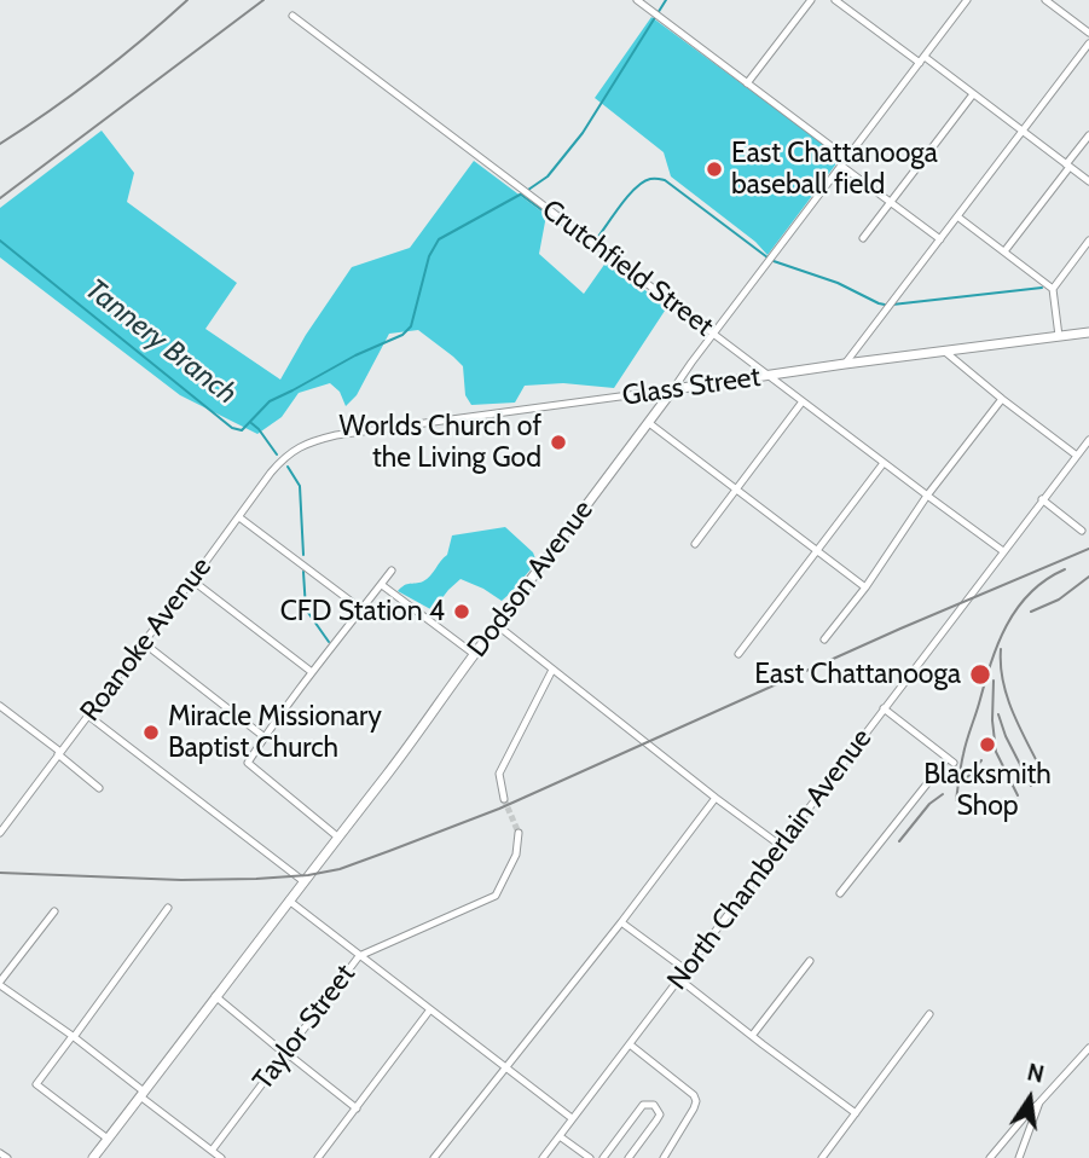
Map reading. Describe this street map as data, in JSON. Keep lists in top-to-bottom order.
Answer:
{
  "streets": {
    "main road": ["Glass Street", "Dodson Avenue"],
    "street": [
      "Crutchfield Street",
      "Roanoke Avenue",
      "North Chamberlain Avenue",
      "Taylor Street"
    ]
  },
  "crossings": [
    ["Crutchfield Street", "Glass Street"],
    ["Crutchfield Street", "Dodson Avenue"],
    ["Crutchfield Street", "North Chamberlain Avenue"],
    ["Glass Street", "Dodson Avenue"],
    ["Glass Street", "Roanoke Avenue"]
  ],
  "water": ["Tannery Branch"],
  "places": [
    "East Chattanooga baseball field",
    "Worlds Church of the Living God",
    "CFD Station 4",
    "East Chattanooga",
    "Miracle Missionary Baptist Church",
    "Blacksmith Shop"
  ],
  "north": "top"
}
